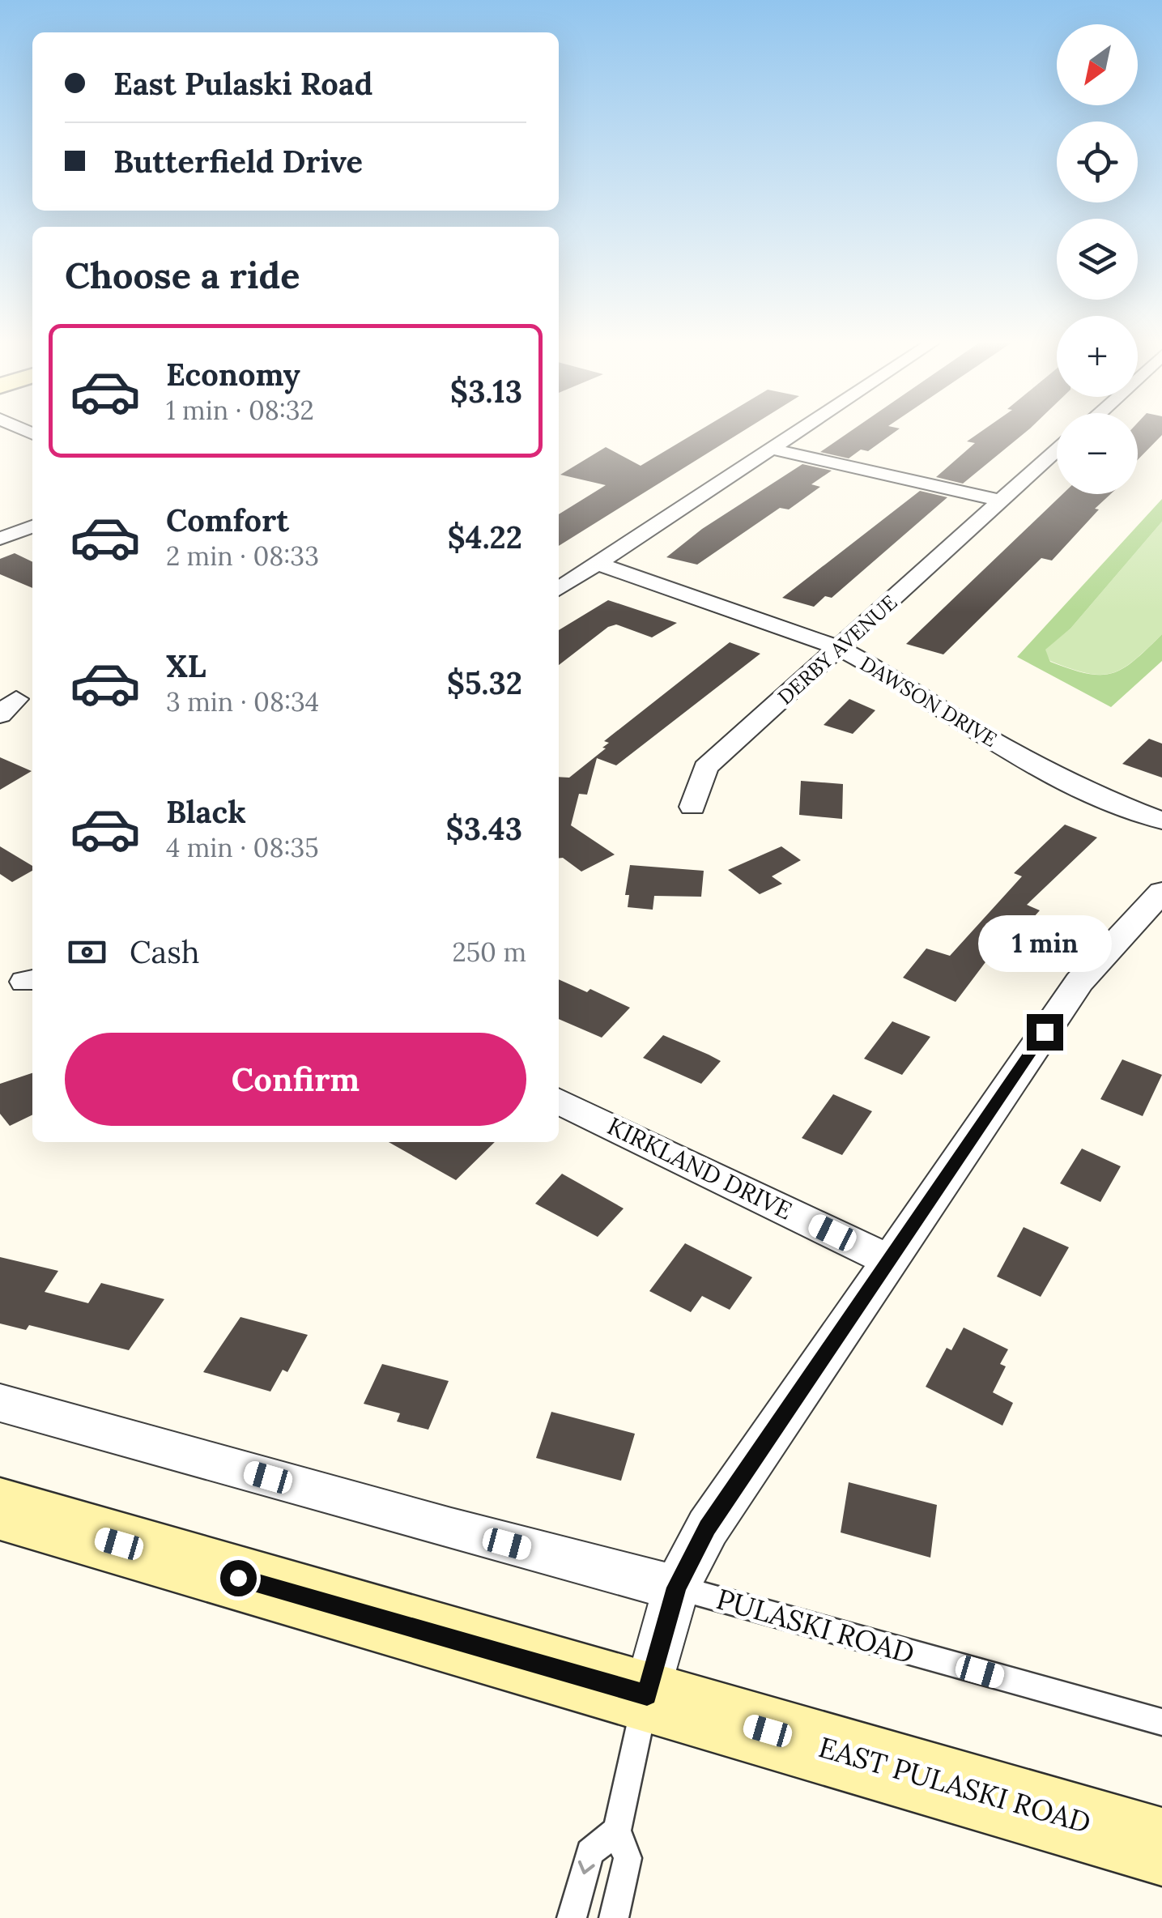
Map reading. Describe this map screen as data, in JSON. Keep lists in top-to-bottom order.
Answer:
{
  "streets": {
    "main road": ["EAST PULASKI ROAD"],
    "street": [
      "DERBY AVENUE",
      "DAWSON DRIVE",
      "KIRKLAND DRIVE",
      "PULASKI ROAD"
    ]
  },
  "crossings": [
    ["DERBY AVENUE", "DAWSON DRIVE"]
  ],
  "north": "bottom left",
  "page": {
    "map_buttons": ["+", "−"],
    "banner": ["East Pulaski Road", "Butterfield Drive"],
    "heading": "Choose a ride",
    "list": [
      {
        "name": "Economy",
        "note": "1 min · 08:32",
        "value": "$3.13"
      },
      {
        "name": "Comfort",
        "note": "2 min · 08:33",
        "value": "$4.22"
      },
      {
        "name": "XL",
        "note": "3 min · 08:34",
        "value": "$5.32"
      },
      {
        "name": "Black",
        "note": "4 min · 08:35",
        "value": "$3.43"
      }
    ],
    "pay": ["Cash", "250 m"],
    "bubble": "1 min",
    "buttons": "Confirm"
  }
}
